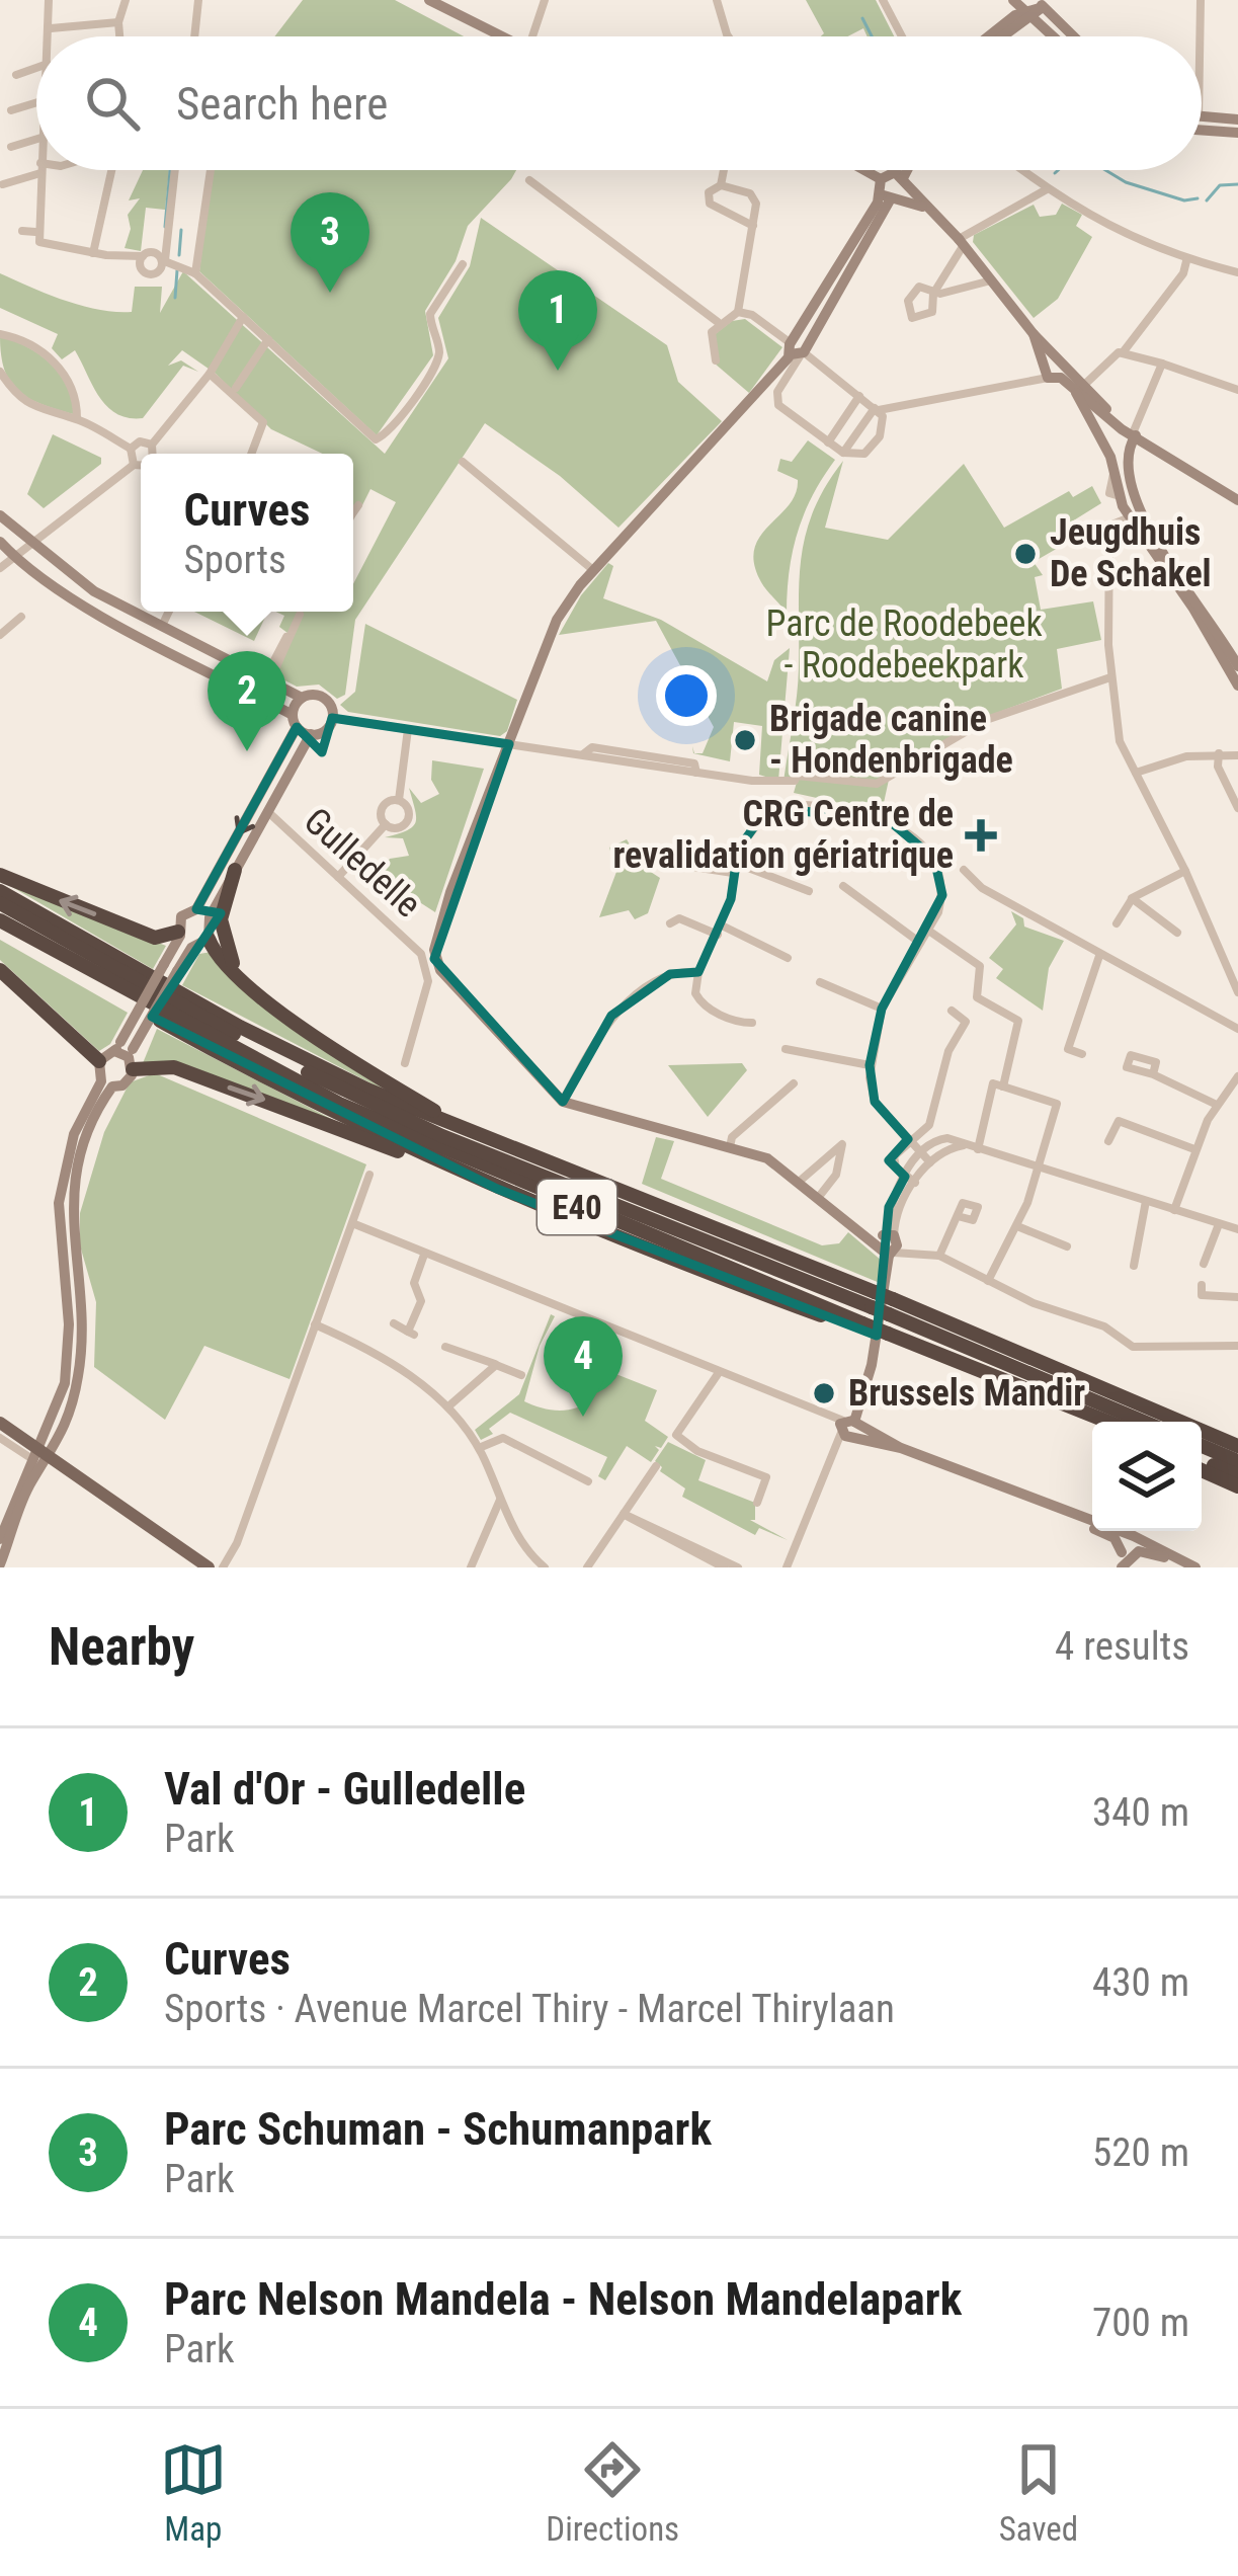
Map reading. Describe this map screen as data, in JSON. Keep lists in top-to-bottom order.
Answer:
{
  "streets": {
    "highway": ["E40"],
    "street": ["Gulledelle"]
  },
  "parks": ["Parc de Roodebeek - Roodebeekpark"],
  "places": {
    "other": ["Jeugdhuis De Schakel", "Brigade canine - Hondenbrigade", "Brussels Mandir"],
    "health": ["CRG Centre de revalidation gériatrique"]
  },
  "page": {
    "search": "Search here",
    "pins": [
      "3",
      "1",
      "2",
      "4"
    ],
    "popup": ["Curves", "Sports"],
    "heading": ["Nearby", "4 results"],
    "list": [
      {
        "mark": "1",
        "name": "Val d'Or - Gulledelle",
        "note": "Park",
        "value": "340 m"
      },
      {
        "mark": "2",
        "name": "Curves",
        "note": "Sports · Avenue Marcel Thiry - Marcel Thirylaan",
        "value": "430 m"
      },
      {
        "mark": "3",
        "name": "Parc Schuman - Schumanpark",
        "note": "Park",
        "value": "520 m"
      },
      {
        "mark": "4",
        "name": "Parc Nelson Mandela - Nelson Mandelapark",
        "note": "Park",
        "value": "700 m"
      }
    ],
    "nav": ["Map", "Directions", "Saved"]
  }
}
